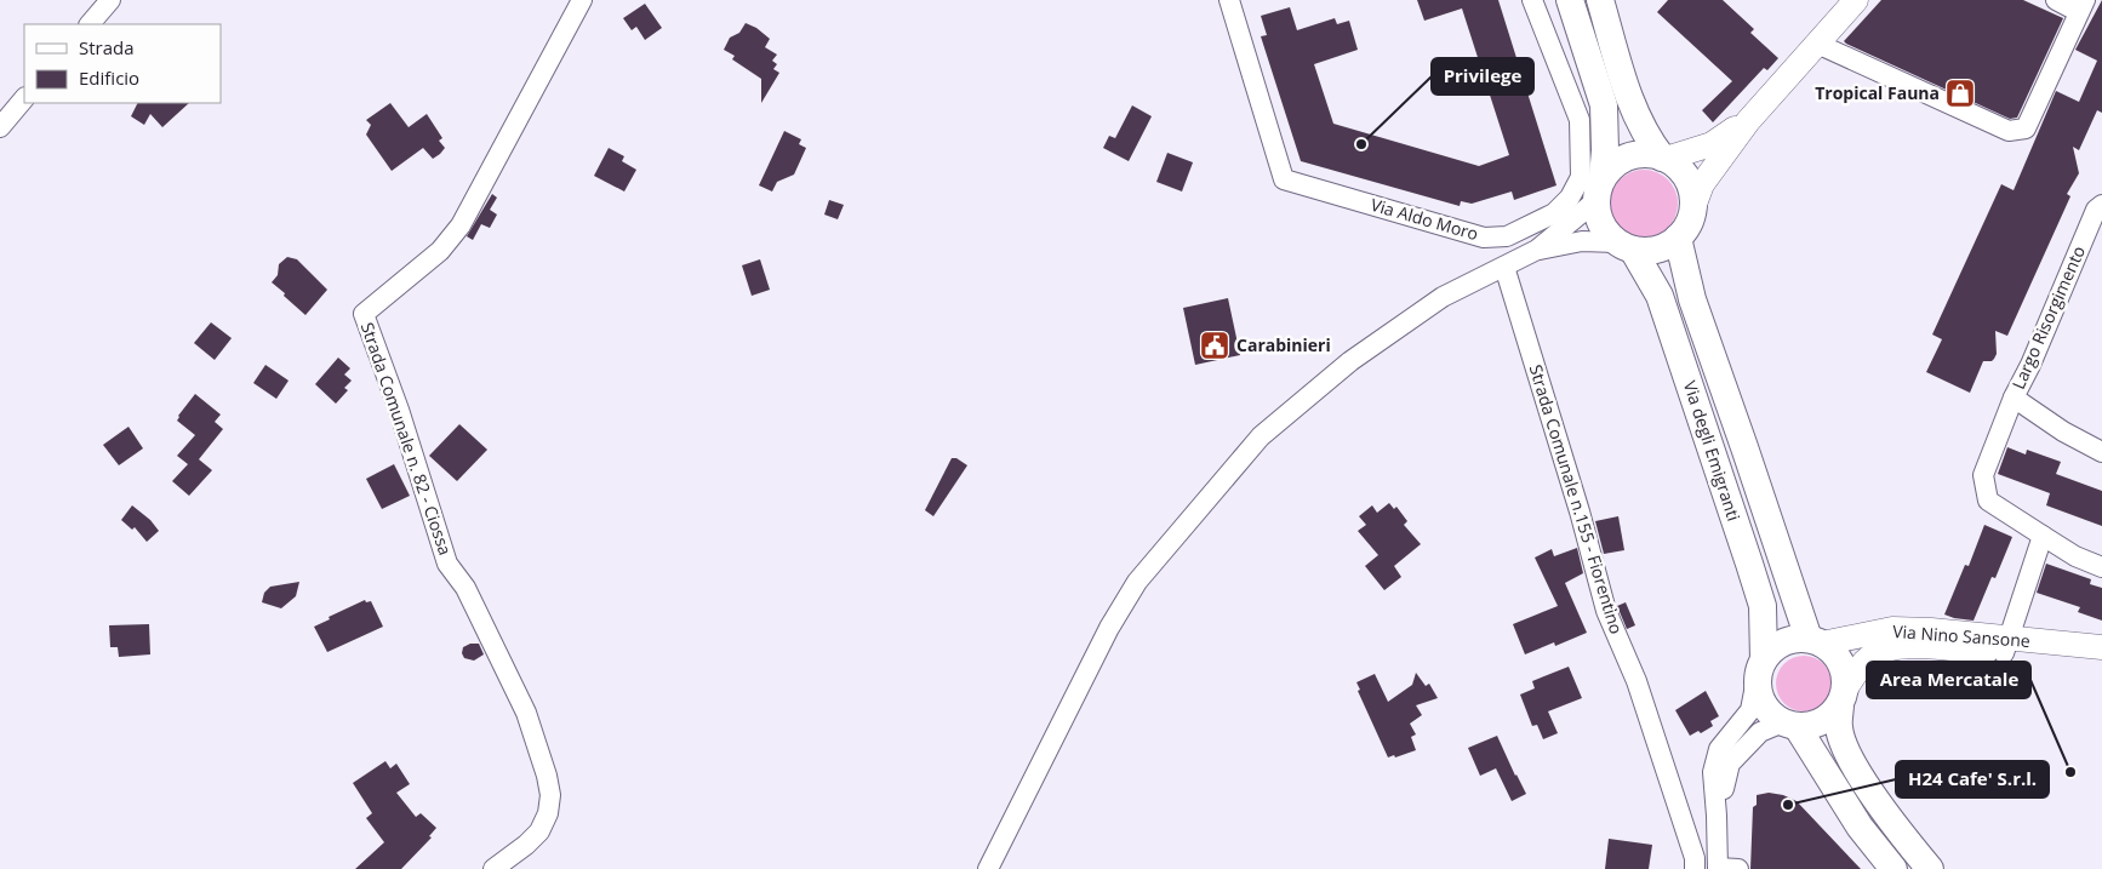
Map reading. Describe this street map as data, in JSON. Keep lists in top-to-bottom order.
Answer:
{
  "streets": {
    "main road": ["Via degli Emigranti"],
    "street": [
      "Via Aldo Moro",
      "Largo Risorgimento",
      "Strada Comunale n. 82 - Ciossa",
      "Strada Comunale n.155 - Fiorentino",
      "Via Nino Sansone"
    ]
  },
  "crossings": [
    ["Via degli Emigranti", "Via Nino Sansone"]
  ],
  "places": {
    "shop": ["Tropical Fauna"],
    "other": ["Privilege", "Area Mercatale", "H24 Cafe' S.r.l."],
    "public building": ["Carabinieri"]
  },
  "legend": ["Strada", "Edificio"]
}
